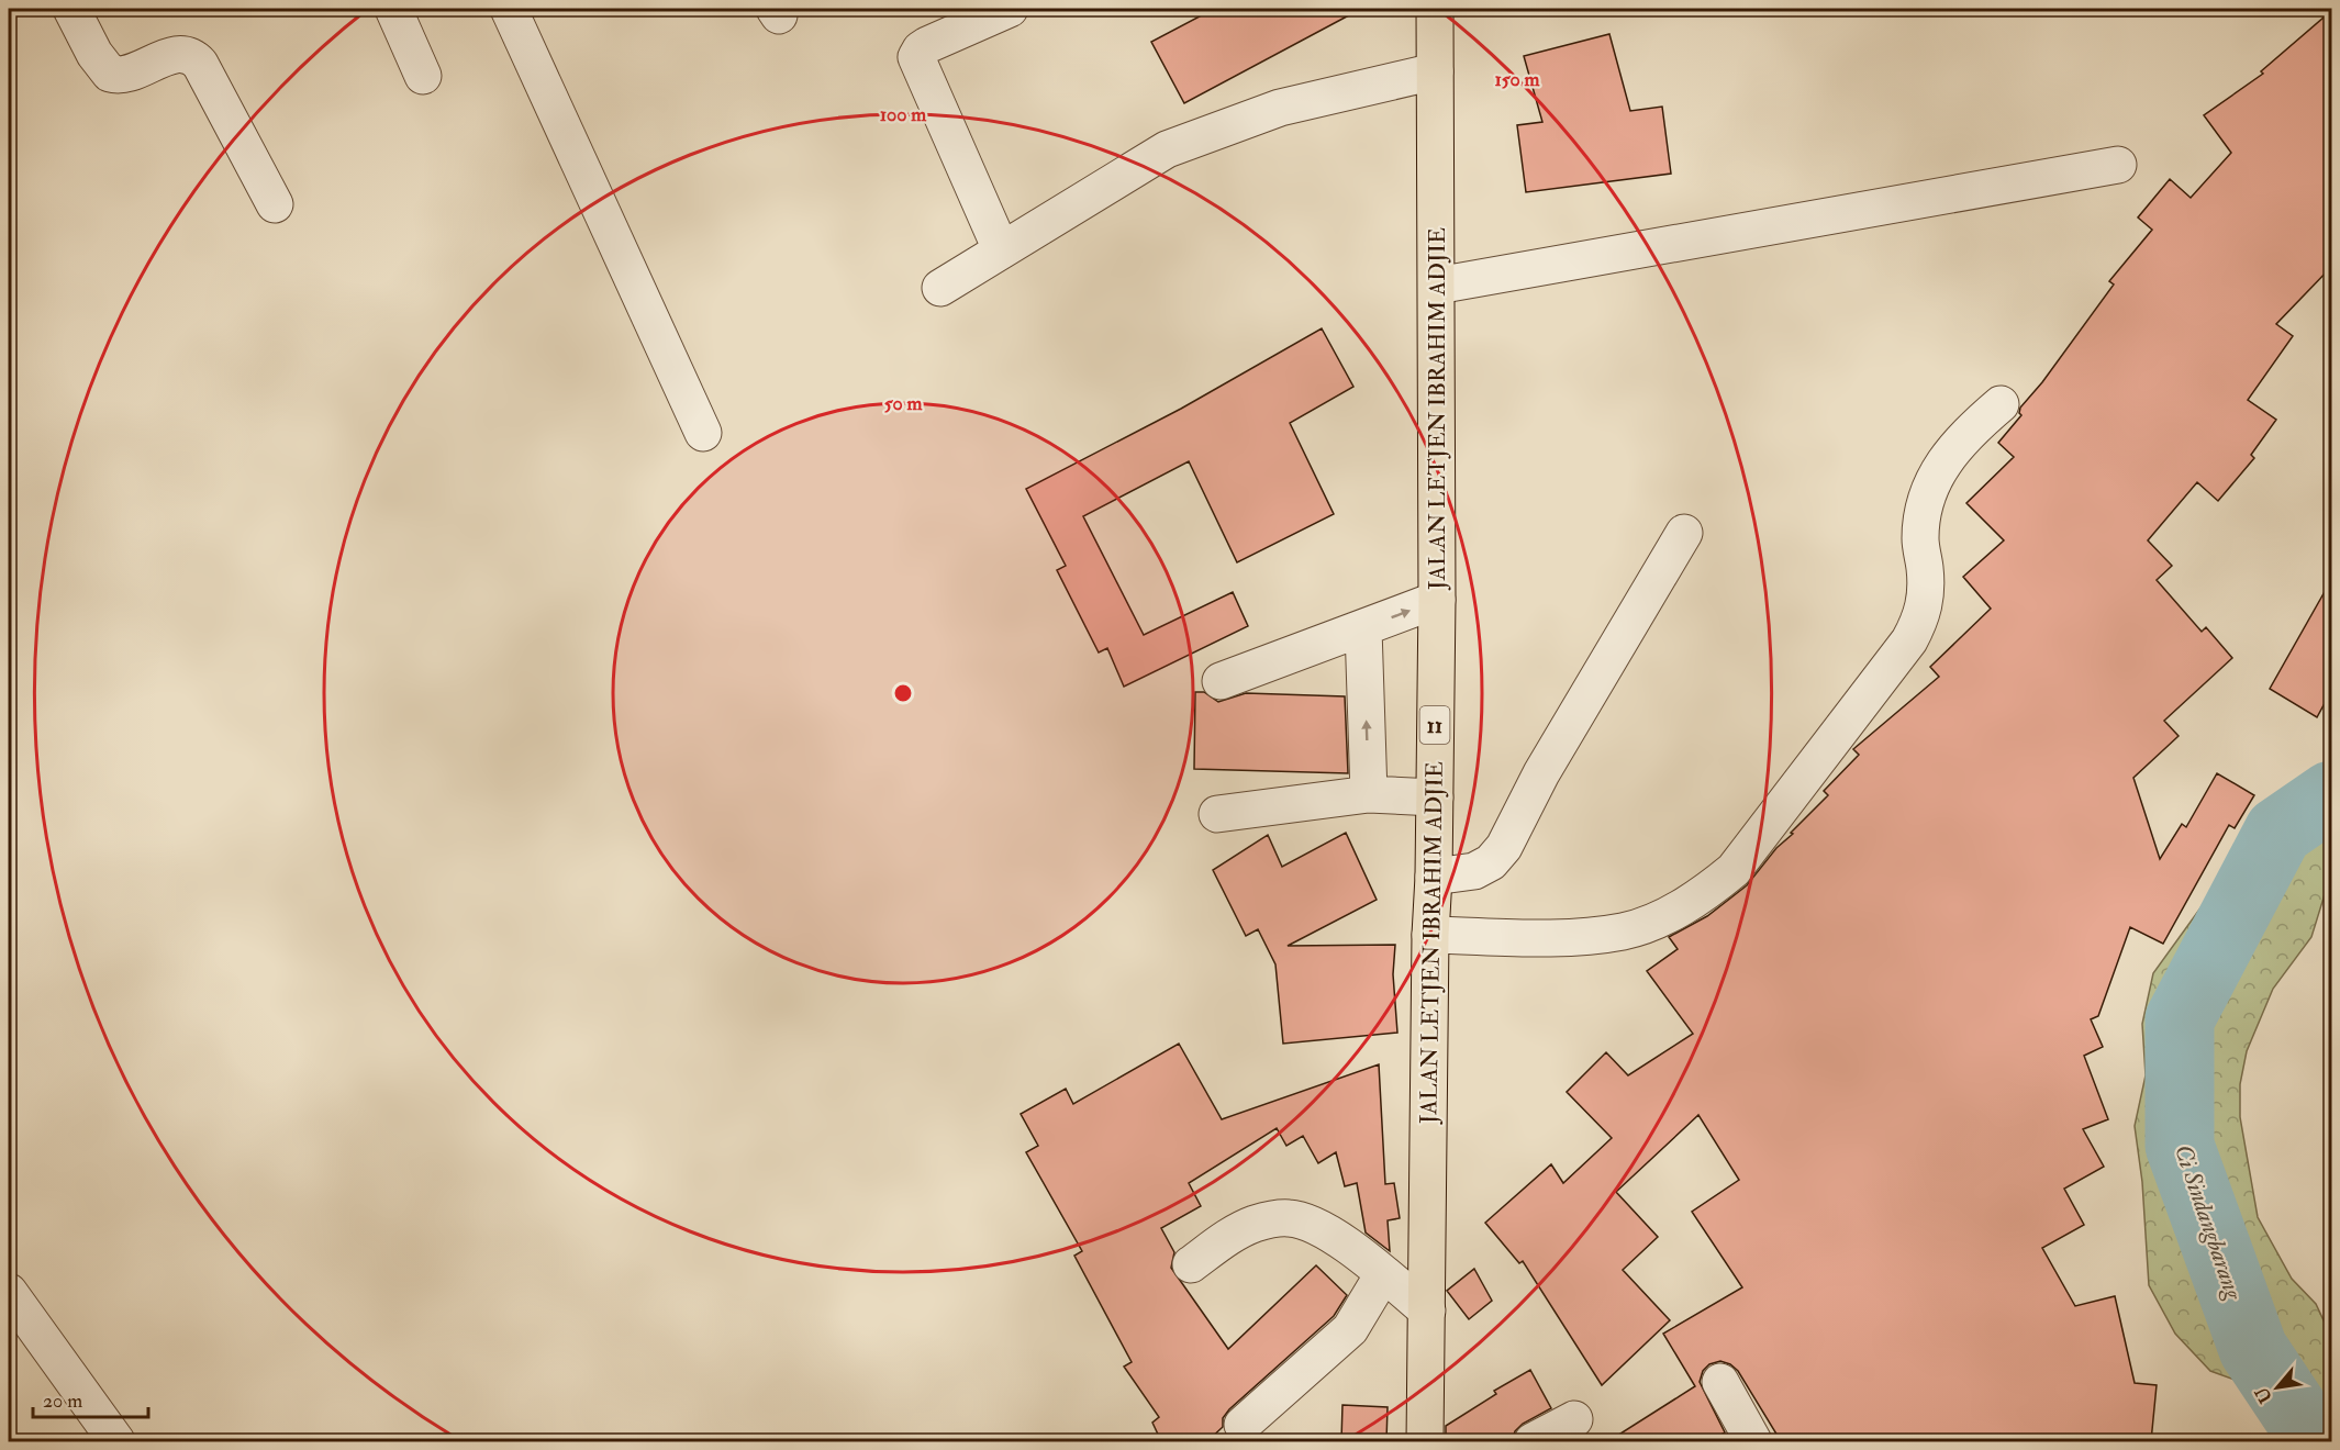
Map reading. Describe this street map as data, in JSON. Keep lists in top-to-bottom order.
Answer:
{
  "streets": {
    "main road": ["JALAN LETJEN IBRAHIM ADJIE", "11"]
  },
  "water": ["Ci Sindangbarang"],
  "scale_bar": "20 m",
  "north": "bottom left",
  "rings": ["150 m", "100 m", "50 m"]
}
